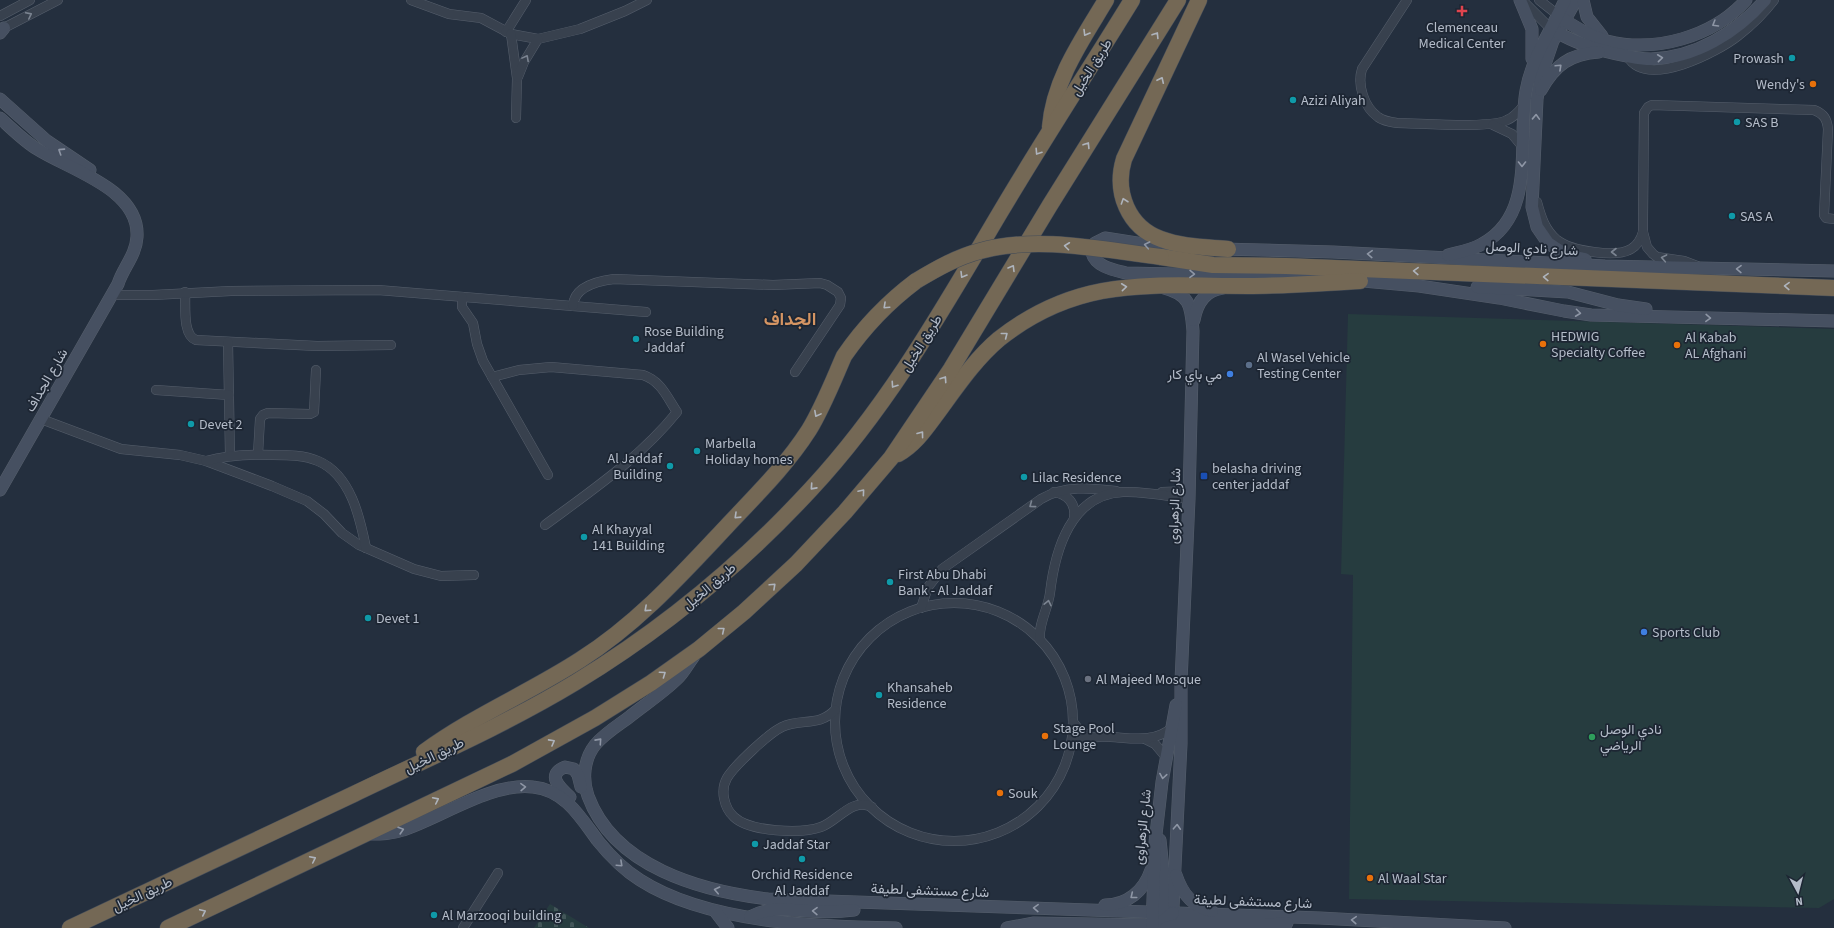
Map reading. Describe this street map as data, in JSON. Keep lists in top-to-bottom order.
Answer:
{
  "streets": {
    "highway": ["طريق الخيل"],
    "street": [
      "شارع نادي الوصل",
      "شارع الجداف",
      "شارع الزهراوى",
      "شارع مستشفى لطيفة"
    ]
  },
  "crossings": [
    ["شارع الزهراوى", "شارع مستشفى لطيفة"]
  ],
  "districts": ["الجداف"],
  "places": {
    "health": ["Clemenceau Medical Center"],
    "other": [
      "Prowash",
      "Wendy's",
      "Azizi Aliyah",
      "SAS B",
      "SAS A",
      "Rose Building Jaddaf",
      "HEDWIG Specialty Coffee",
      "Al Kabab AL Afghani",
      "Al Wasel Vehicle Testing Center",
      "مي باي كار",
      "Devet 2",
      "Marbella Holiday homes",
      "Al Jaddaf Building",
      "Lilac Residence",
      "Al Khayyal 141 Building",
      "First Abu Dhabi Bank - Al Jaddaf",
      "Devet 1",
      "Sports Club",
      "Al Majeed Mosque",
      "Khansaheb Residence",
      "Stage Pool Lounge",
      "نادي الوصل الرياضي",
      "Souk",
      "Jaddaf Star",
      "Orchid Residence Al Jaddaf",
      "Al Waal Star",
      "Al Marzooqi building"
    ],
    "transit": ["belasha driving center jaddaf"]
  },
  "north": "bottom"
}
